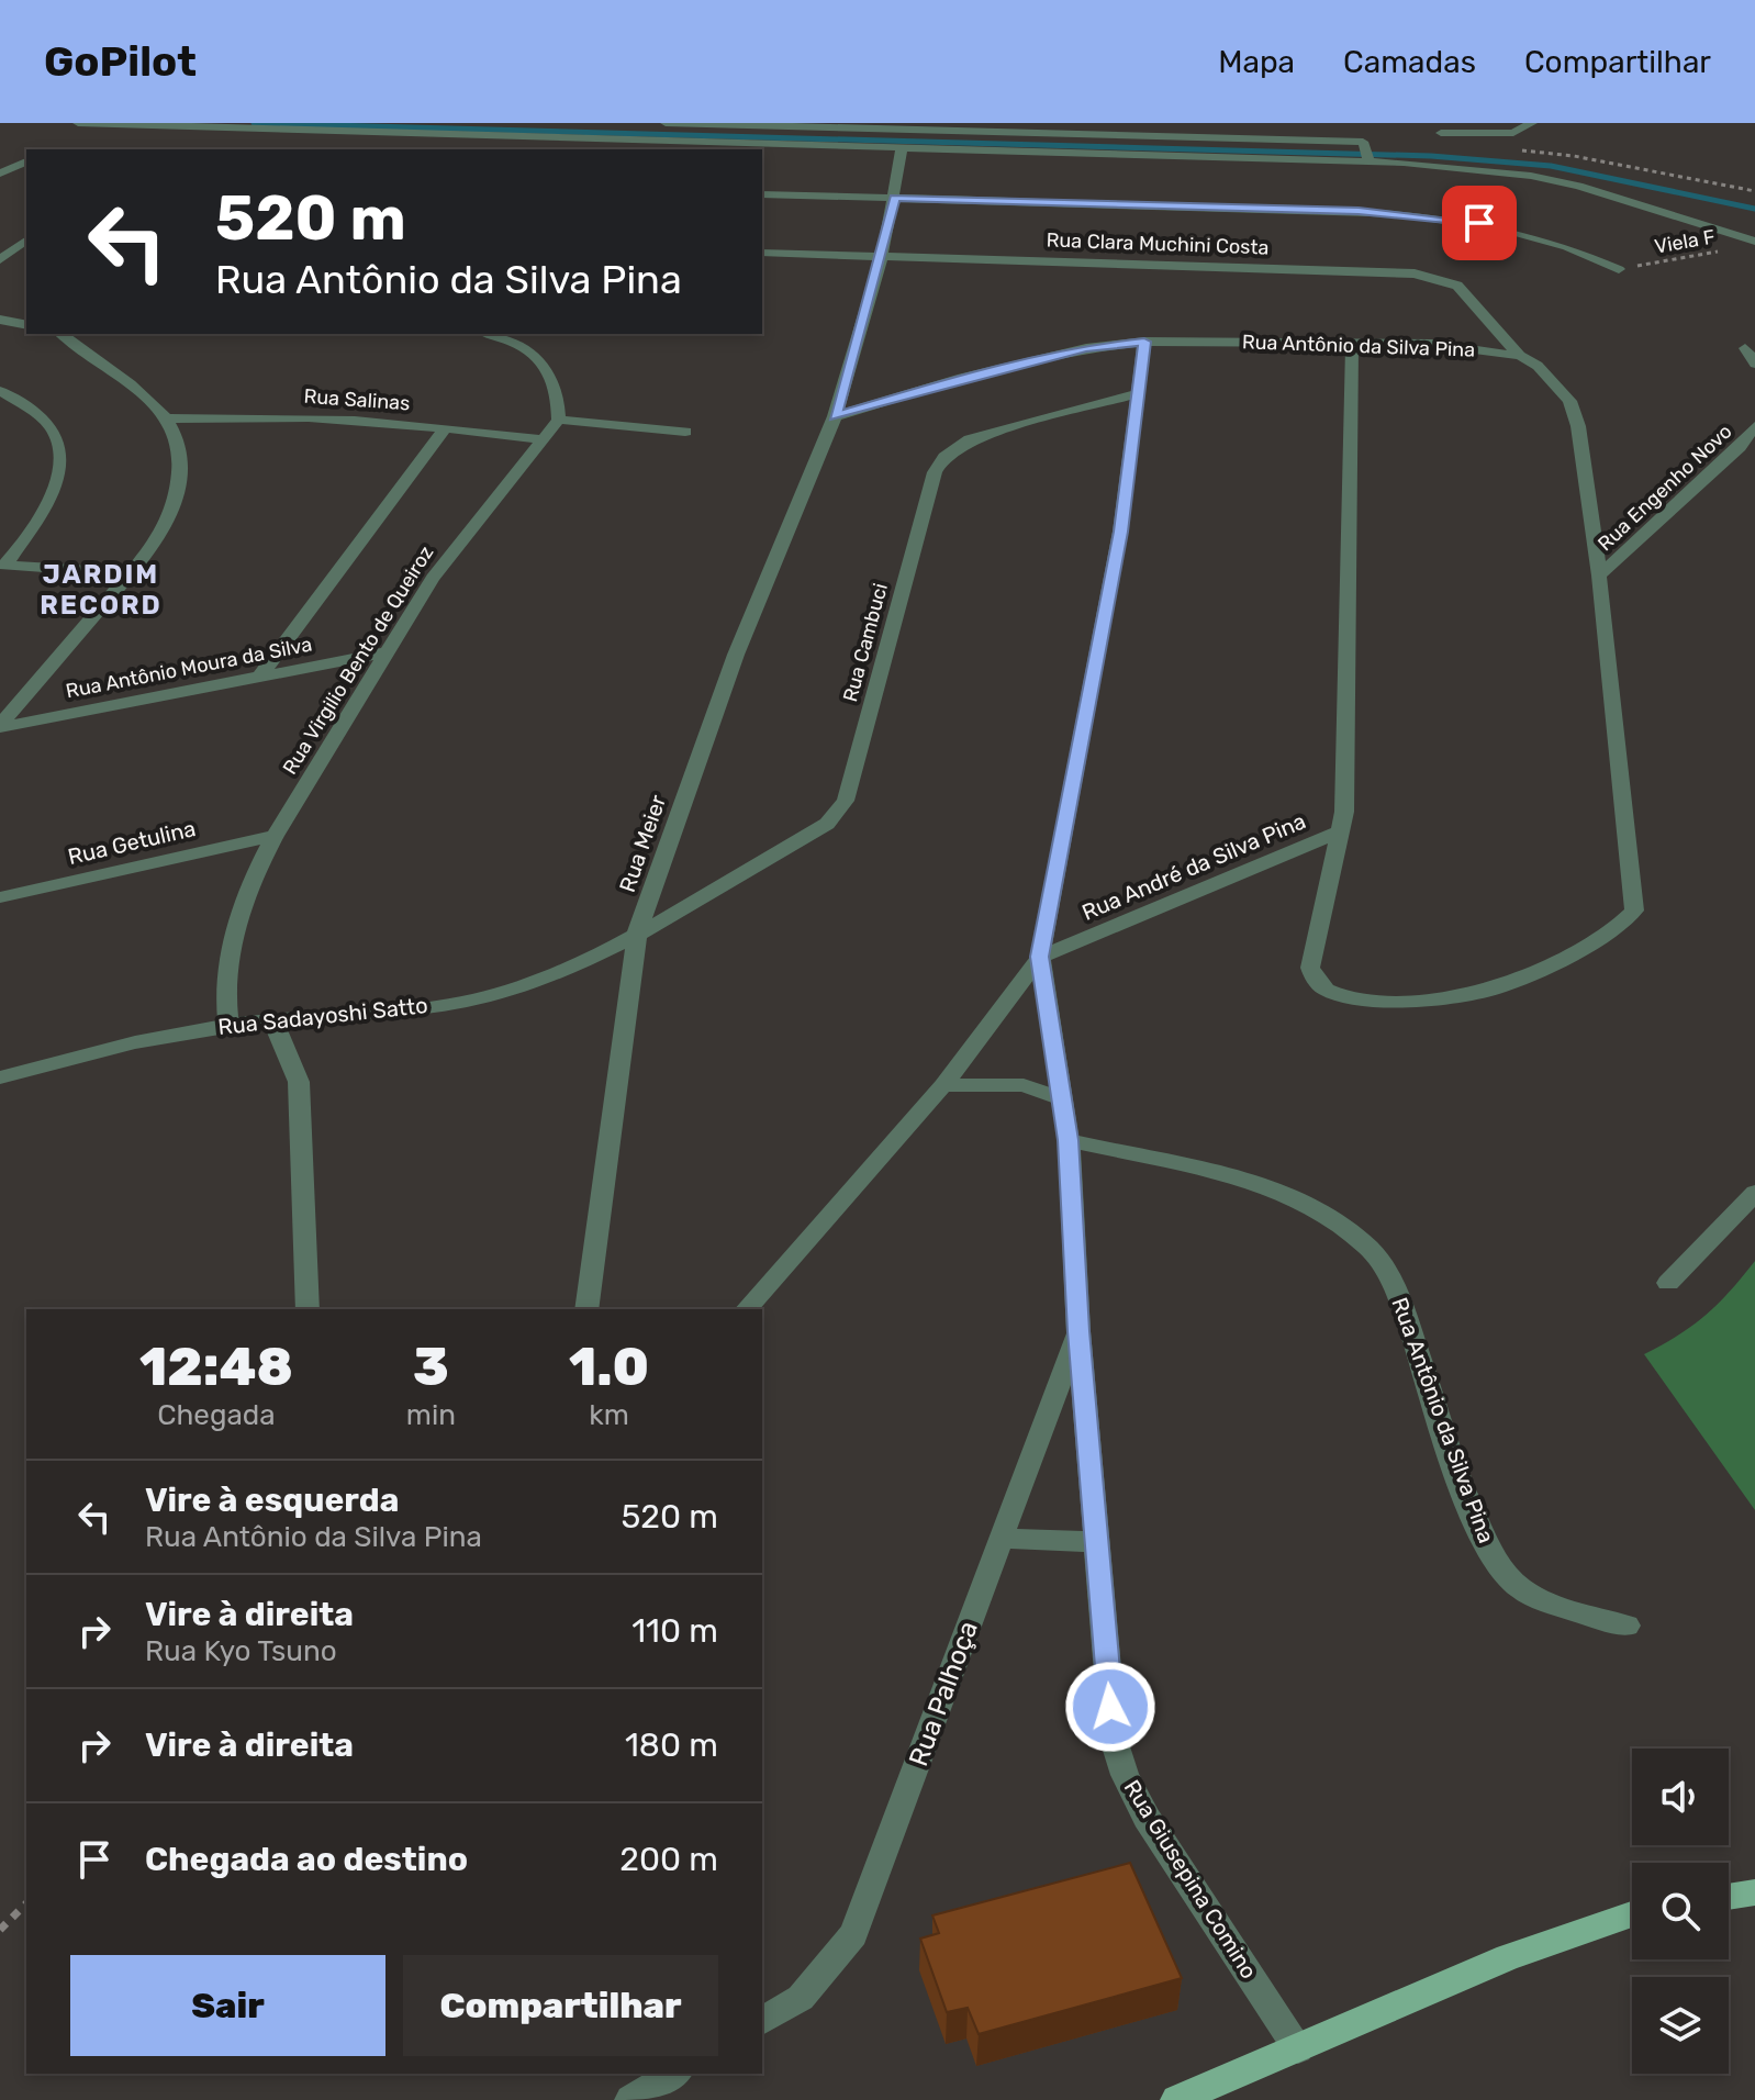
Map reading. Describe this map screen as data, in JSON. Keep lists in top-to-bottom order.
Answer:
{
  "streets": {
    "street": [
      "Rua Clara Muchini Costa",
      "Rua Antônio da Silva Pina",
      "Rua Salinas",
      "Rua Engenho Novo",
      "Rua Cambuci",
      "Rua Virgilio Bento de Queiroz",
      "Rua Antônio Moura da Silva",
      "Rua Getulina",
      "Rua Meier",
      "Rua André da Silva Pina",
      "Rua Sadayoshi Satto",
      "Rua Palhoça",
      "Rua Giusepina Comino"
    ],
    "path": ["Viela F"]
  },
  "crossings": [
    ["Rua Clara Muchini Costa", "Rua Antônio da Silva Pina"],
    ["Rua Clara Muchini Costa", "Rua Meier"],
    ["Rua Antônio da Silva Pina", "Rua Engenho Novo"],
    ["Rua Antônio da Silva Pina", "Rua Meier"],
    ["Rua Antônio da Silva Pina", "Rua André da Silva Pina"],
    ["Rua Antônio da Silva Pina", "Rua Giusepina Comino"],
    ["Rua Salinas", "Rua Virgilio Bento de Queiroz"],
    ["Rua Cambuci", "Rua Meier"],
    ["Rua Cambuci", "Rua Sadayoshi Satto"],
    ["Rua Cambuci", "Rua Giusepina Comino"],
    ["Rua Virgilio Bento de Queiroz", "Rua Antônio Moura da Silva"],
    ["Rua Virgilio Bento de Queiroz", "Rua Getulina"],
    ["Rua Virgilio Bento de Queiroz", "Rua Sadayoshi Satto"],
    ["Rua Meier", "Rua Sadayoshi Satto"],
    ["Rua André da Silva Pina", "Rua Giusepina Comino"],
    ["Rua Palhoça", "Rua Giusepina Comino"]
  ],
  "districts": ["JARDIM RECORD"],
  "page": {
    "header": "GoPilot",
    "nav": ["Mapa", "Camadas", "Compartilhar"],
    "turn": ["520 m", "Rua Antônio da Silva Pina"],
    "eta": [
      "12:48",
      "Chegada",
      "3",
      "min",
      "1.0",
      "km"
    ],
    "list": [
      {
        "name": "Vire à esquerda",
        "note": "Rua Antônio da Silva Pina",
        "value": "520 m"
      },
      {
        "name": "Vire à direita",
        "note": "Rua Kyo Tsuno",
        "value": "110 m"
      },
      {
        "name": "Vire à direita",
        "value": "180 m"
      },
      {
        "name": "Chegada ao destino",
        "value": "200 m"
      }
    ],
    "buttons": ["Sair", "Compartilhar"]
  }
}
